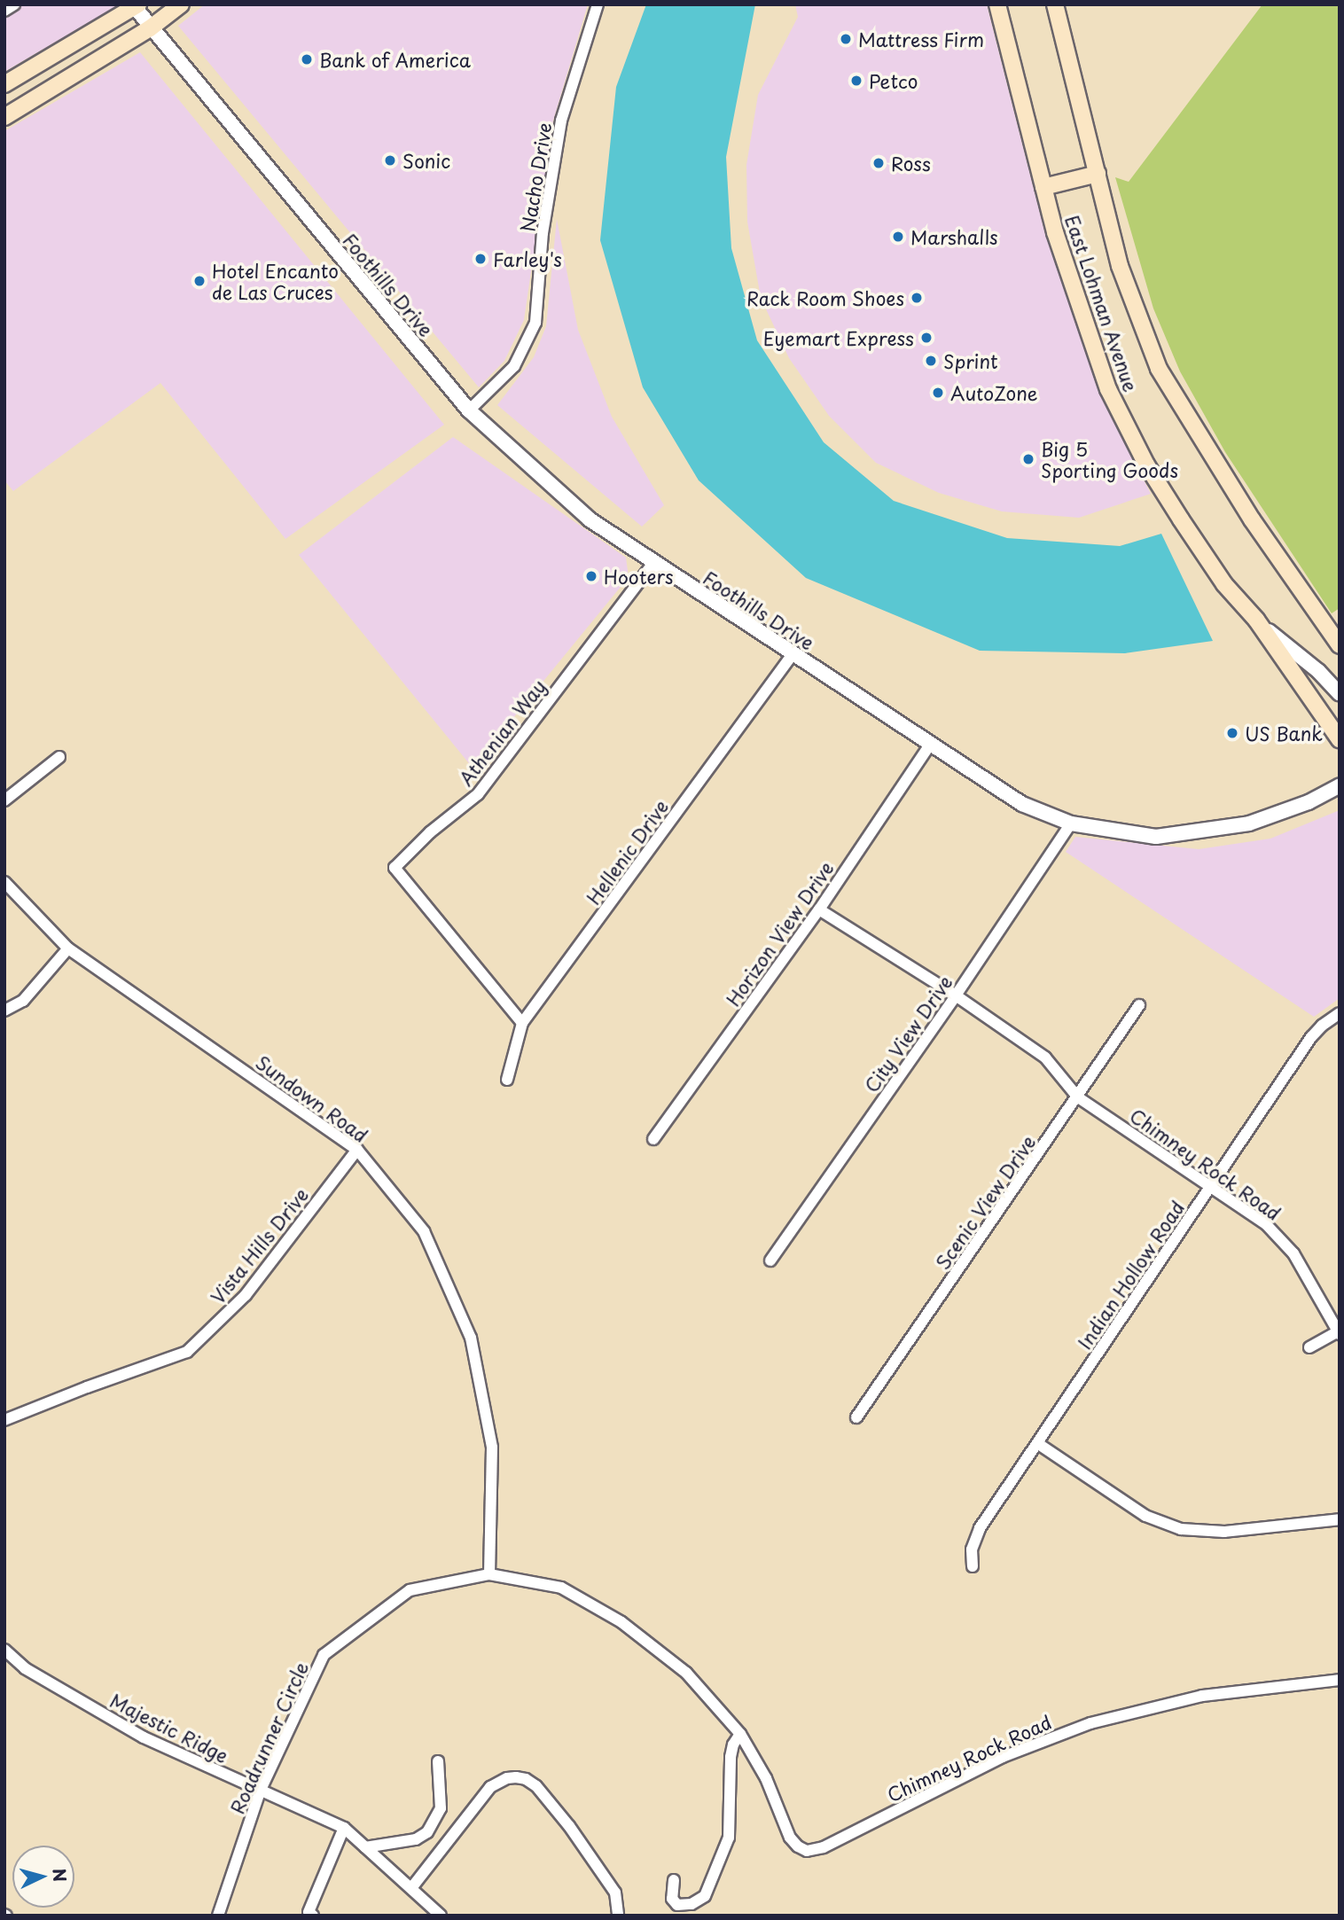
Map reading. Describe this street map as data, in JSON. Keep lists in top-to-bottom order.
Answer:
{
  "streets": {
    "main road": ["East Lohman Avenue"],
    "street": [
      "Nacho Drive",
      "Foothills Drive",
      "Athenian Way",
      "Hellenic Drive",
      "Horizon View Drive",
      "City View Drive",
      "Sundown Road",
      "Chimney Rock Road",
      "Scenic View Drive",
      "Vista Hills Drive",
      "Indian Hollow Road",
      "Majestic Ridge",
      "Roadrunner Circle"
    ]
  },
  "crossings": [
    ["Nacho Drive", "Foothills Drive"],
    ["Foothills Drive", "Athenian Way"],
    ["Foothills Drive", "Hellenic Drive"],
    ["Foothills Drive", "Horizon View Drive"],
    ["Foothills Drive", "City View Drive"],
    ["Athenian Way", "Hellenic Drive"],
    ["Horizon View Drive", "Chimney Rock Road"],
    ["City View Drive", "Chimney Rock Road"],
    ["Sundown Road", "Vista Hills Drive"],
    ["Sundown Road", "Roadrunner Circle"],
    ["Chimney Rock Road", "Scenic View Drive"],
    ["Chimney Rock Road", "Indian Hollow Road"],
    ["Chimney Rock Road", "Roadrunner Circle"],
    ["Majestic Ridge", "Roadrunner Circle"]
  ],
  "places": [
    "Mattress Firm",
    "Bank of America",
    "Petco",
    "Sonic",
    "Ross",
    "Marshalls",
    "Farley's",
    "Hotel Encanto de Las Cruces",
    "Rack Room Shoes",
    "Eyemart Express",
    "Sprint",
    "AutoZone",
    "Big 5 Sporting Goods",
    "Hooters",
    "US Bank"
  ],
  "north": "right"
}
